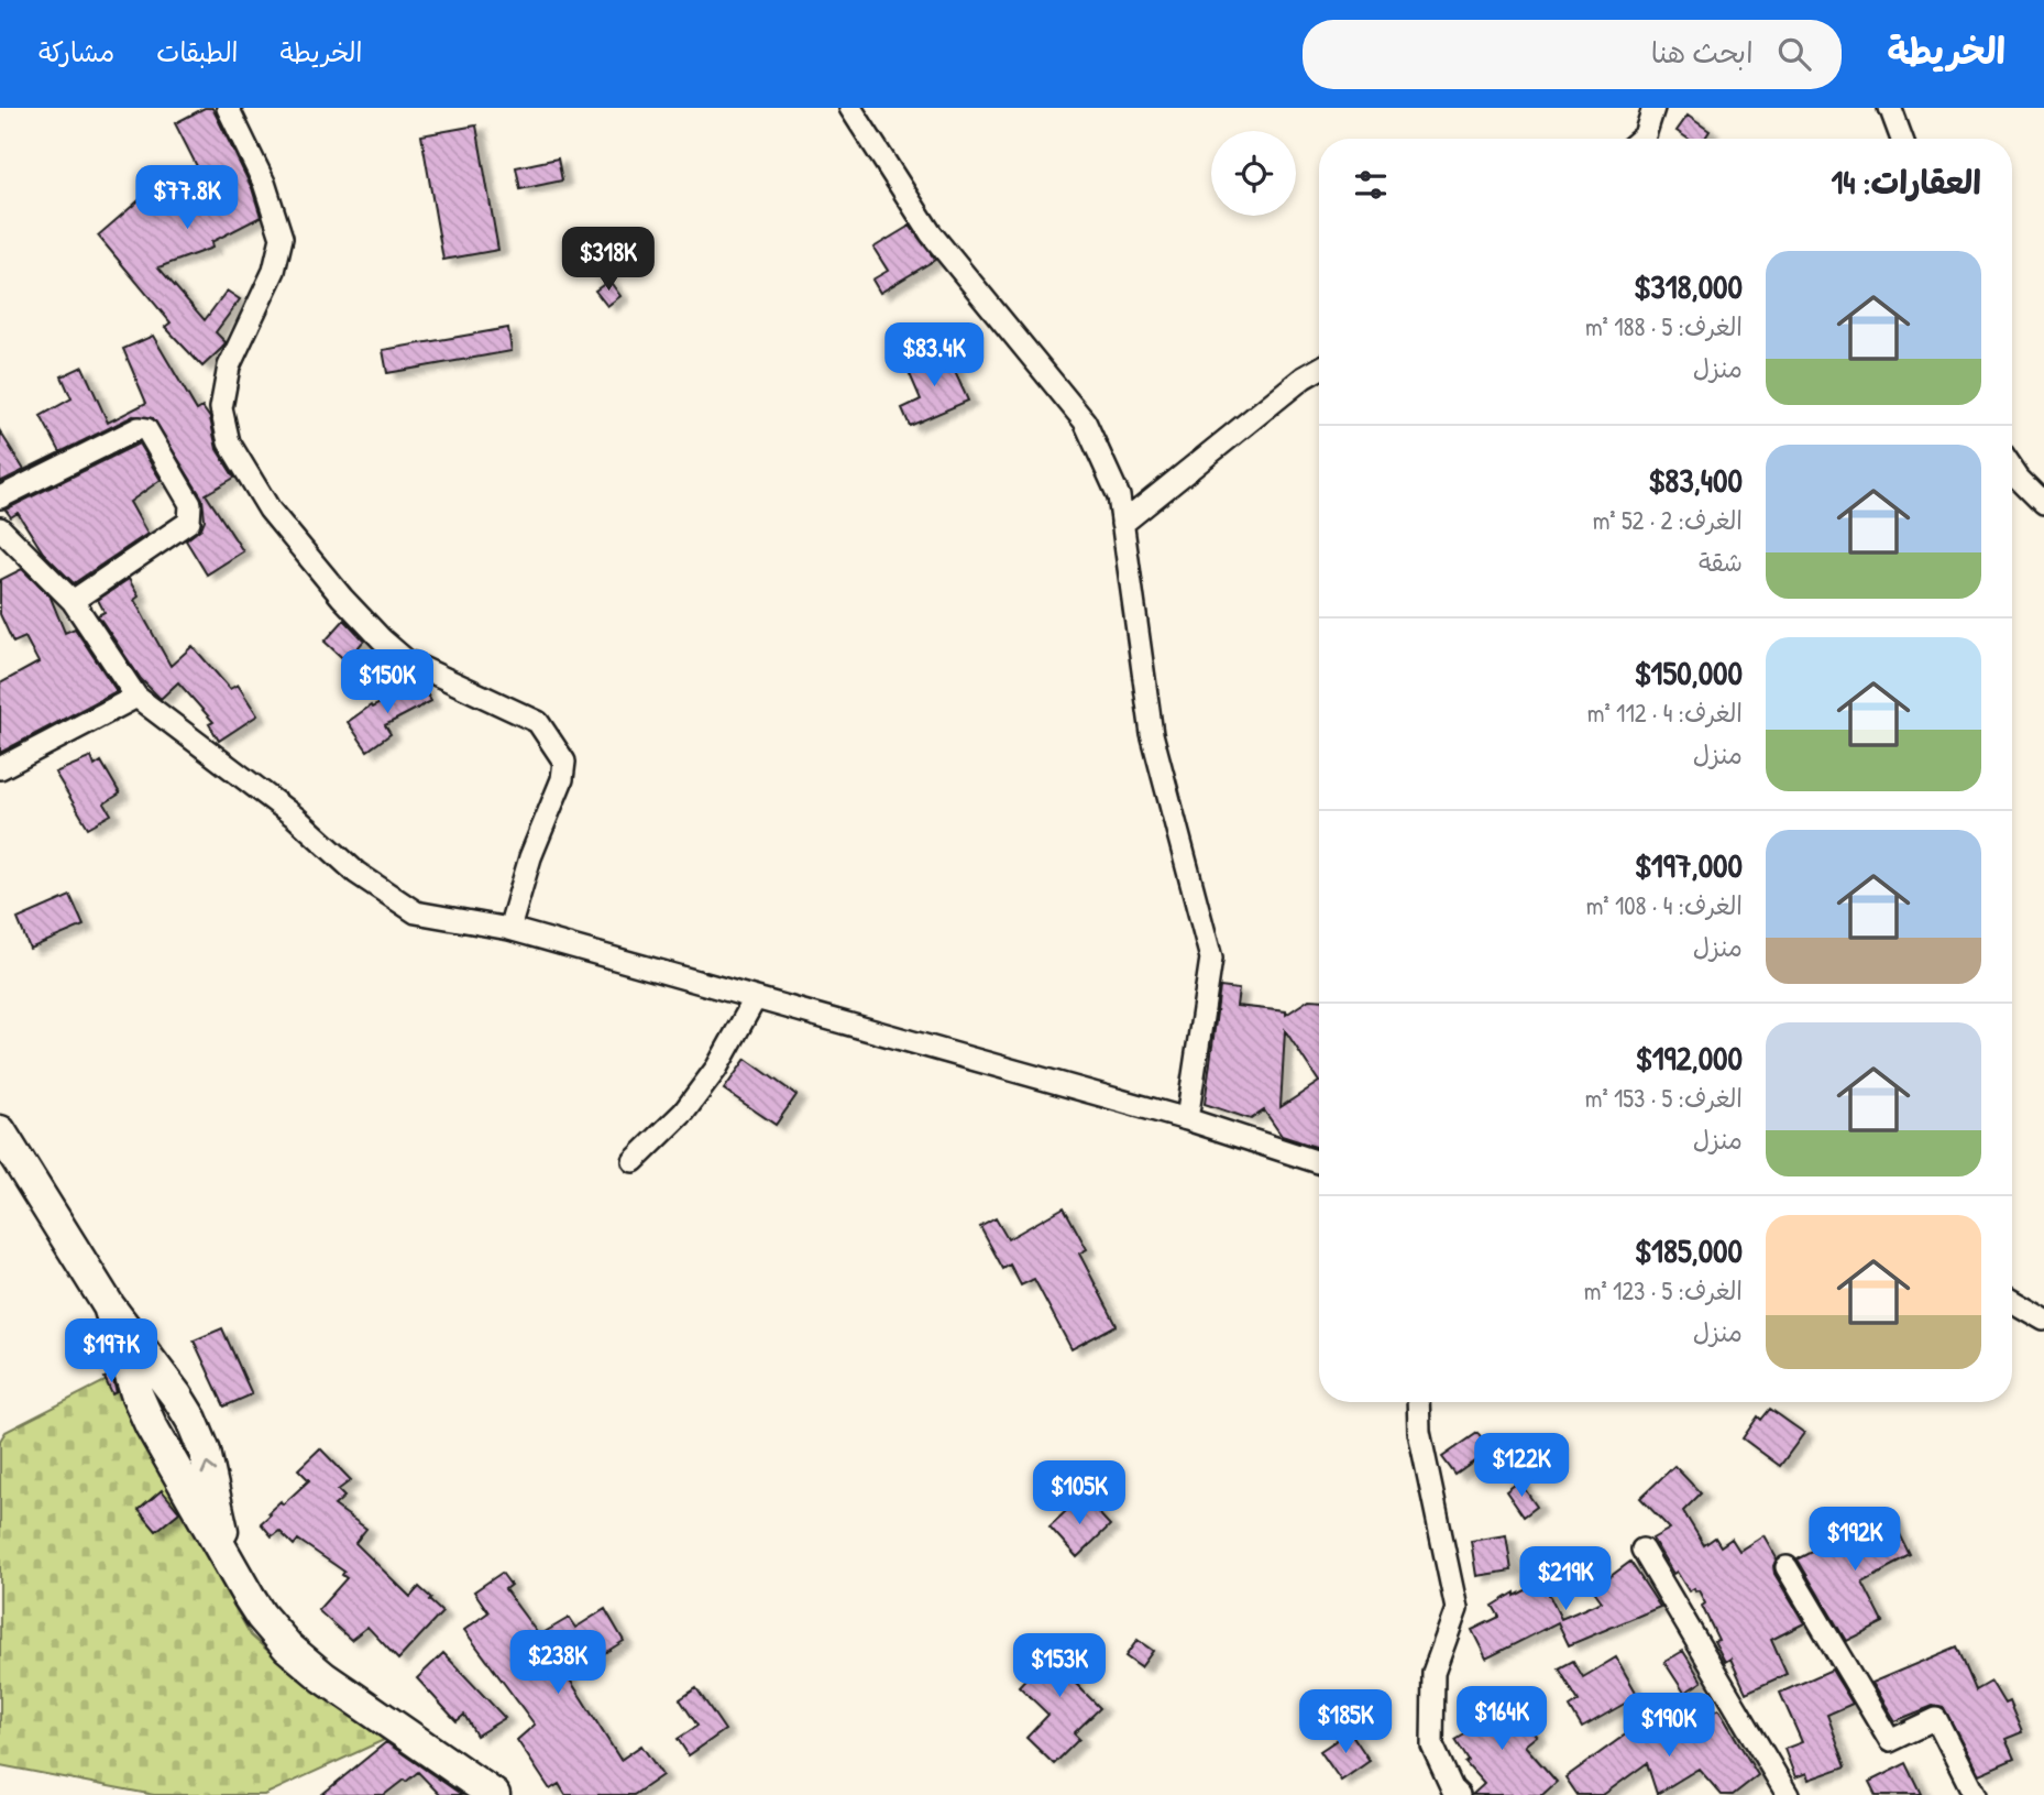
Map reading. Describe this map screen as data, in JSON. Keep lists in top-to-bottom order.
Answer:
{
  "page": {
    "header": "الخريطة",
    "search": "ابحث هنا",
    "nav": ["الخريطة", "الطبقات", "مشاركة"],
    "heading": "العقارات: 14",
    "price": [
      "$77.8K",
      "$318K",
      "$83.4K",
      "$150K",
      "$197K",
      "$122K",
      "$105K",
      "$192K",
      "$219K",
      "$238K",
      "$153K",
      "$164K",
      "$185K",
      "$190K"
    ],
    "list": [
      {
        "name": "$318,000",
        "note": "الغرف: 5 · 188 m² · منزل"
      },
      {
        "name": "$83,400",
        "note": "الغرف: 2 · 52 m² · شقة"
      },
      {
        "name": "$150,000",
        "note": "الغرف: 4 · 112 m² · منزل"
      },
      {
        "name": "$197,000",
        "note": "الغرف: 4 · 108 m² · منزل"
      },
      {
        "name": "$192,000",
        "note": "الغرف: 5 · 153 m² · منزل"
      },
      {
        "name": "$185,000",
        "note": "الغرف: 5 · 123 m² · منزل"
      }
    ]
  }
}
